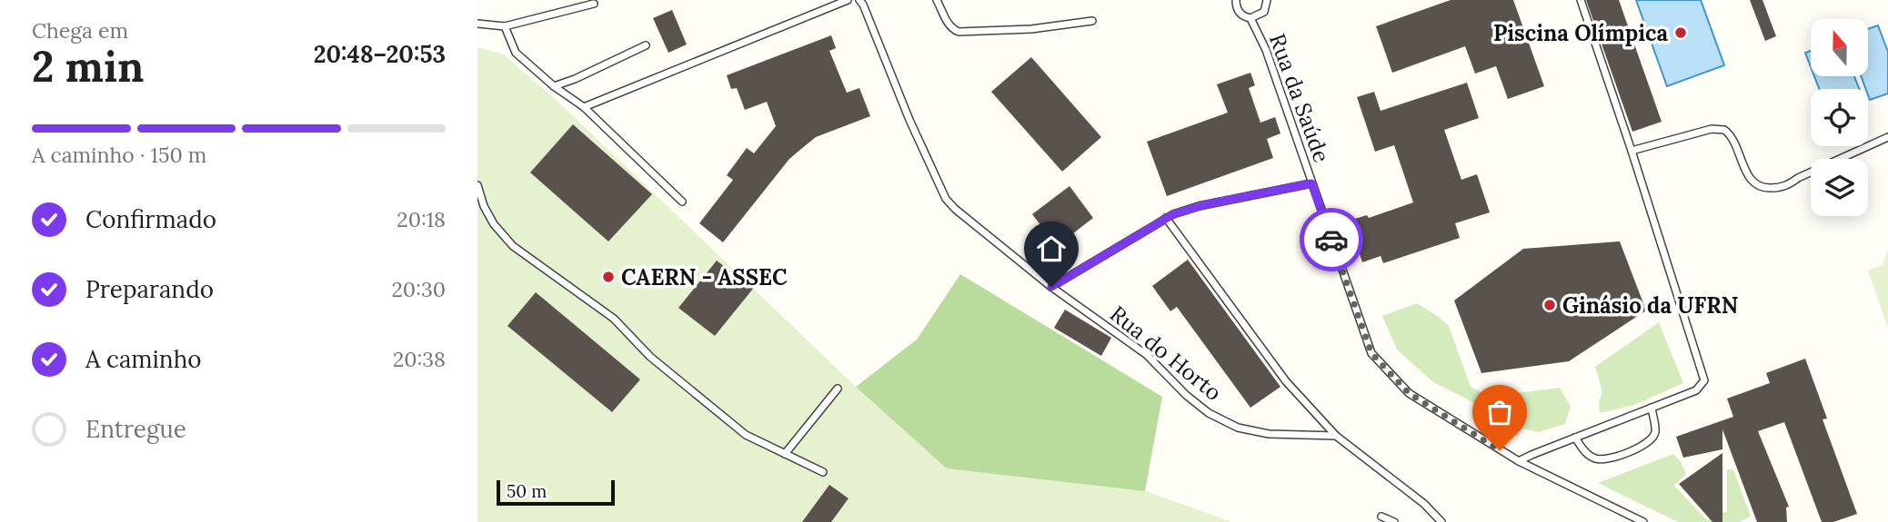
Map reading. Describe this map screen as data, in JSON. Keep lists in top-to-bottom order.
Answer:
{
  "streets": {
    "lane": ["Rua da Saúde", "Rua do Horto"]
  },
  "places": ["Piscina Olímpica", "CAERN - ASSEC", "Ginásio da UFRN"],
  "scale_bar": "50 m",
  "north": "top",
  "page": {
    "heading": ["2 min", "Chega em", "20:48–20:53"],
    "bar": "A caminho · 150 m",
    "list": [
      ["Confirmado", "20:18"],
      ["Preparando", "20:30"],
      ["A caminho", "20:38"],
      "Entregue"
    ],
    "scale": "50 m"
  }
}
